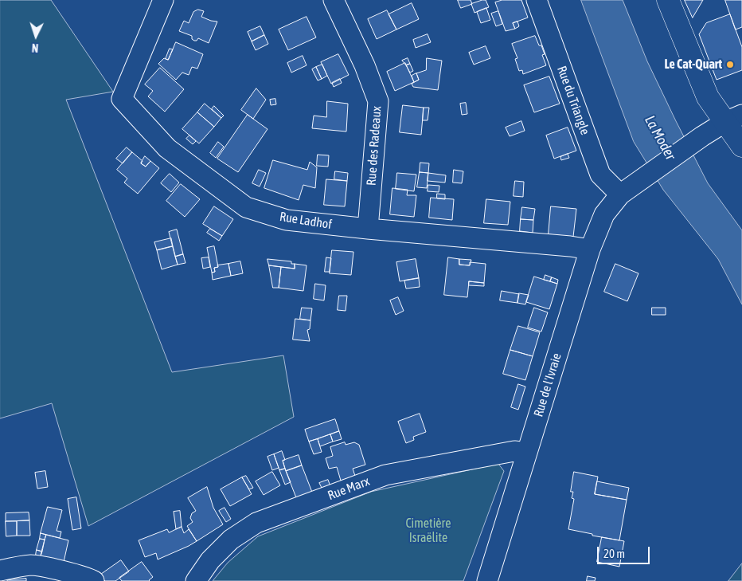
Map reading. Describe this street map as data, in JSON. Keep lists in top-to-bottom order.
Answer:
{
  "streets": {
    "street": [
      "Rue du Triangle",
      "Rue des Radeaux",
      "Rue Ladhof",
      "Rue de l'Ivraie",
      "Rue Marx"
    ]
  },
  "crossings": [
    ["Rue du Triangle", "Rue de l'Ivraie"],
    ["Rue des Radeaux", "Rue Ladhof"],
    ["Rue Ladhof", "Rue de l'Ivraie"],
    ["Rue de l'Ivraie", "Rue Marx"]
  ],
  "water": ["La Moder"],
  "parks": ["Cimetière Israëlite"],
  "places": ["Le Cat-Quart"],
  "scale_bar": "20 m",
  "north": "bottom"
}
